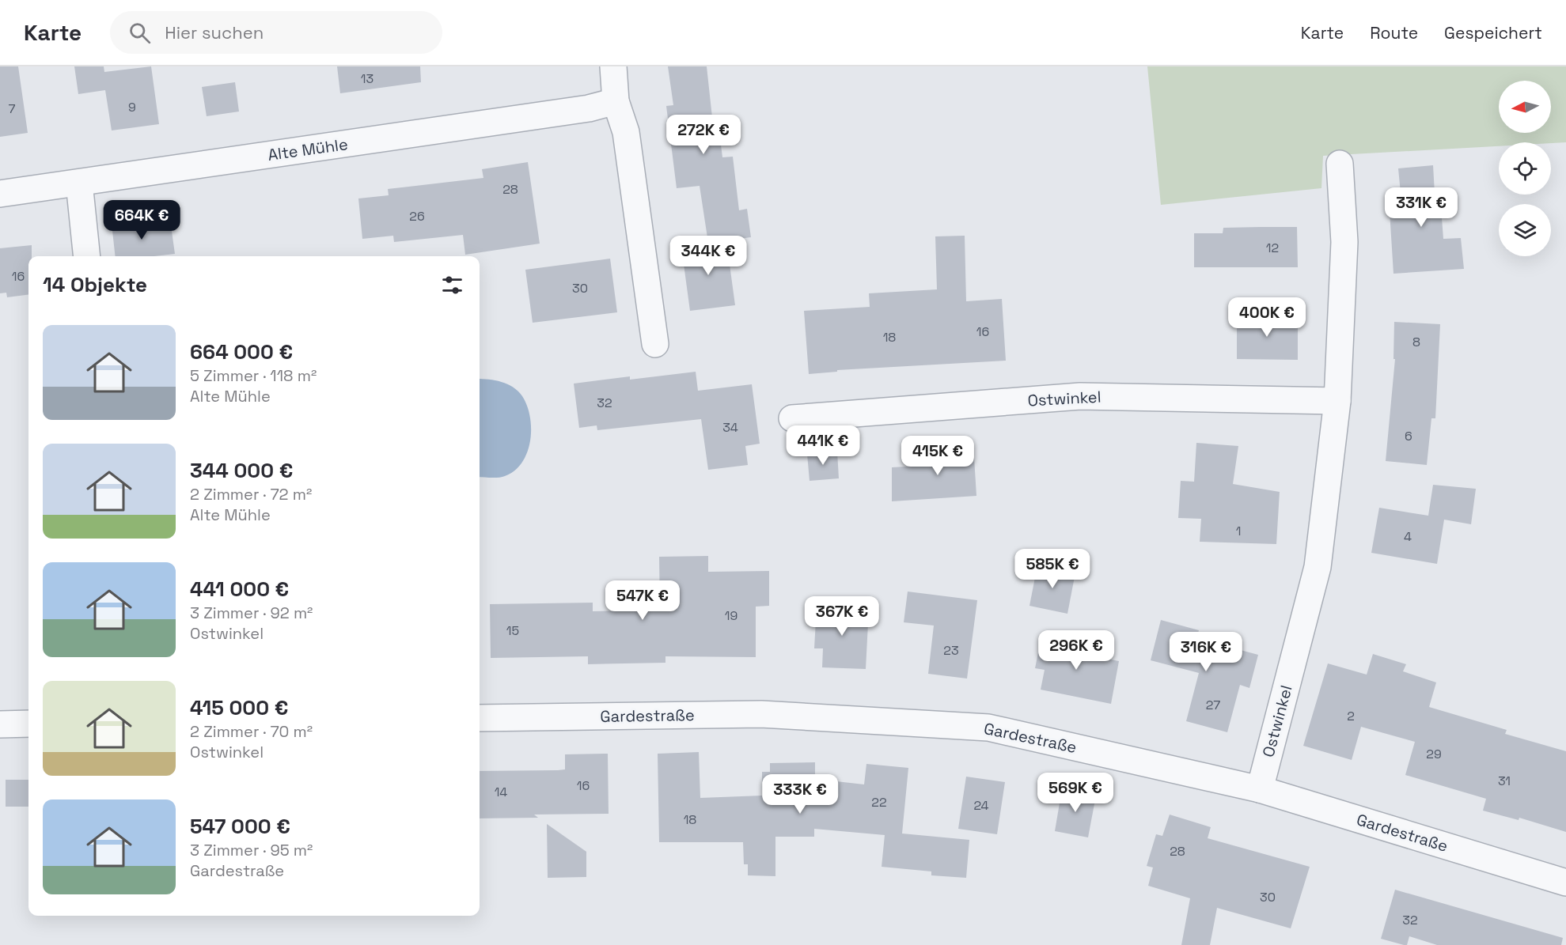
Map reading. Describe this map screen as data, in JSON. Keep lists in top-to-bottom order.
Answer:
{
  "streets": {
    "street": ["Alte Mühle", "Ostwinkel", "Gardestraße"]
  },
  "crossings": [
    ["Ostwinkel", "Gardestraße"]
  ],
  "house_numbers": [
    "13",
    "9",
    "7",
    "28",
    "26",
    "12",
    "16",
    "30",
    "16",
    "18",
    "8",
    "32",
    "34",
    "6",
    "1",
    "4",
    "19",
    "15",
    "23",
    "27",
    "2",
    "29",
    "31",
    "16",
    "14",
    "22",
    "24",
    "18",
    "28",
    "30",
    "32"
  ],
  "north": "left",
  "page": {
    "header": "Karte",
    "search": "Hier suchen",
    "nav": ["Karte", "Route", "Gespeichert"],
    "price": [
      "272K €",
      "331K €",
      "664K €",
      "344K €",
      "400K €",
      "441K €",
      "415K €",
      "585K €",
      "547K €",
      "367K €",
      "296K €",
      "316K €",
      "569K €",
      "333K €"
    ],
    "heading": "14 Objekte",
    "list": [
      {
        "name": "664 000 €",
        "note": "5 Zimmer · 118 m² · Alte Mühle"
      },
      {
        "name": "344 000 €",
        "note": "2 Zimmer · 72 m² · Alte Mühle"
      },
      {
        "name": "441 000 €",
        "note": "3 Zimmer · 92 m² · Ostwinkel"
      },
      {
        "name": "415 000 €",
        "note": "2 Zimmer · 70 m² · Ostwinkel"
      },
      {
        "name": "547 000 €",
        "note": "3 Zimmer · 95 m² · Gardestraße"
      }
    ]
  }
}
